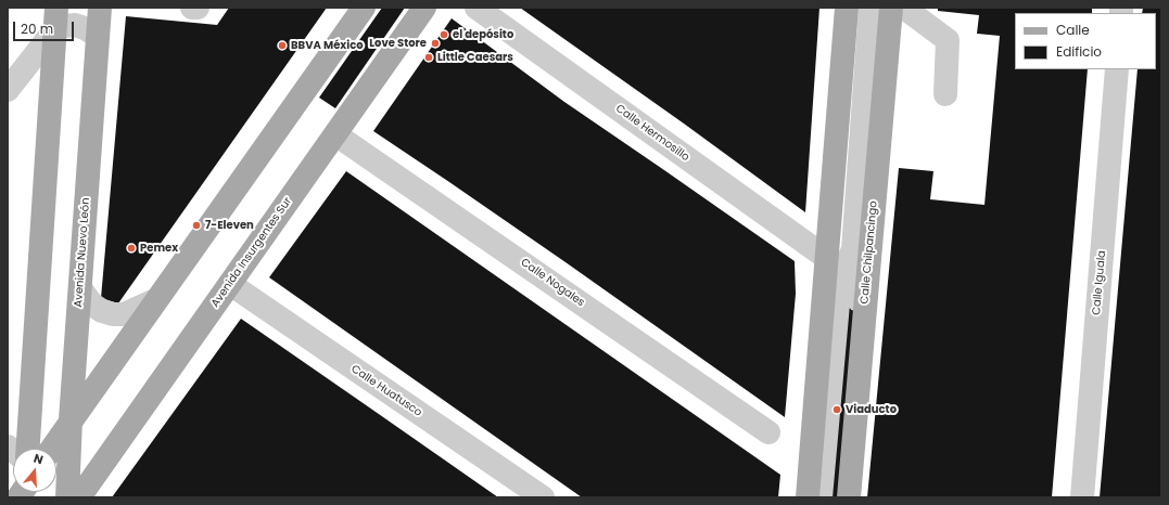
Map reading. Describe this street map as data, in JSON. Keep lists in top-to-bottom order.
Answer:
{
  "streets": {
    "main road": ["Avenida Nuevo León", "Avenida Insurgentes Sur", "Calle Chilpancingo"],
    "street": [
      "Calle Hermosillo",
      "Calle Nogales",
      "Calle Iguala",
      "Calle Huatusco"
    ]
  },
  "crossings": [
    ["Avenida Insurgentes Sur", "Calle Nogales"],
    ["Avenida Insurgentes Sur", "Calle Huatusco"]
  ],
  "places": [
    "el depósito",
    "Love Store",
    "BBVA México",
    "Little Caesars",
    "7-Eleven",
    "Pemex",
    "Viaducto"
  ],
  "legend": ["Calle", "Edificio"],
  "scale_bar": "20 m",
  "north": "top"
}
